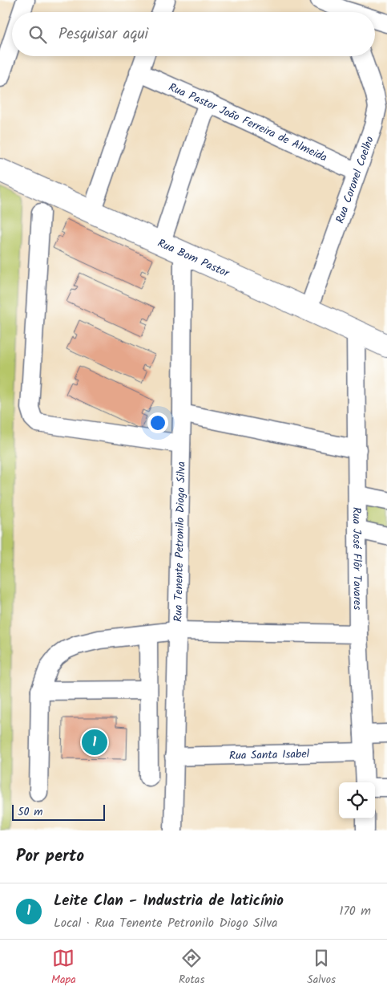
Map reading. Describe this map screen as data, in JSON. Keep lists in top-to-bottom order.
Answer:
{
  "streets": {
    "main road": ["Rua Bom Pastor"],
    "street": [
      "Rua Pastor João Ferreira de Almeida",
      "Rua Coronel Coelho",
      "Rua Tenente Petronilo Diogo Silva",
      "Rua José Flôr Tavares",
      "Rua Santa Isabel"
    ]
  },
  "crossings": [
    ["Rua Pastor João Ferreira de Almeida", "Rua Coronel Coelho"],
    ["Rua Coronel Coelho", "Rua Bom Pastor"],
    ["Rua Bom Pastor", "Rua Tenente Petronilo Diogo Silva"],
    ["Rua Bom Pastor", "Rua José Flôr Tavares"],
    ["Rua Tenente Petronilo Diogo Silva", "Rua Santa Isabel"],
    ["Rua José Flôr Tavares", "Rua Santa Isabel"]
  ],
  "scale_bar": "50 m",
  "page": {
    "search": "Pesquisar aqui",
    "pins": "1",
    "scale": "50 m",
    "heading": "Por perto",
    "list": [
      {
        "mark": "1",
        "name": "Leite Clan - Industria de laticínio",
        "note": "Local · Rua Tenente Petronilo Diogo Silva",
        "value": "170 m"
      }
    ],
    "nav": ["Mapa", "Rotas", "Salvos"]
  }
}
